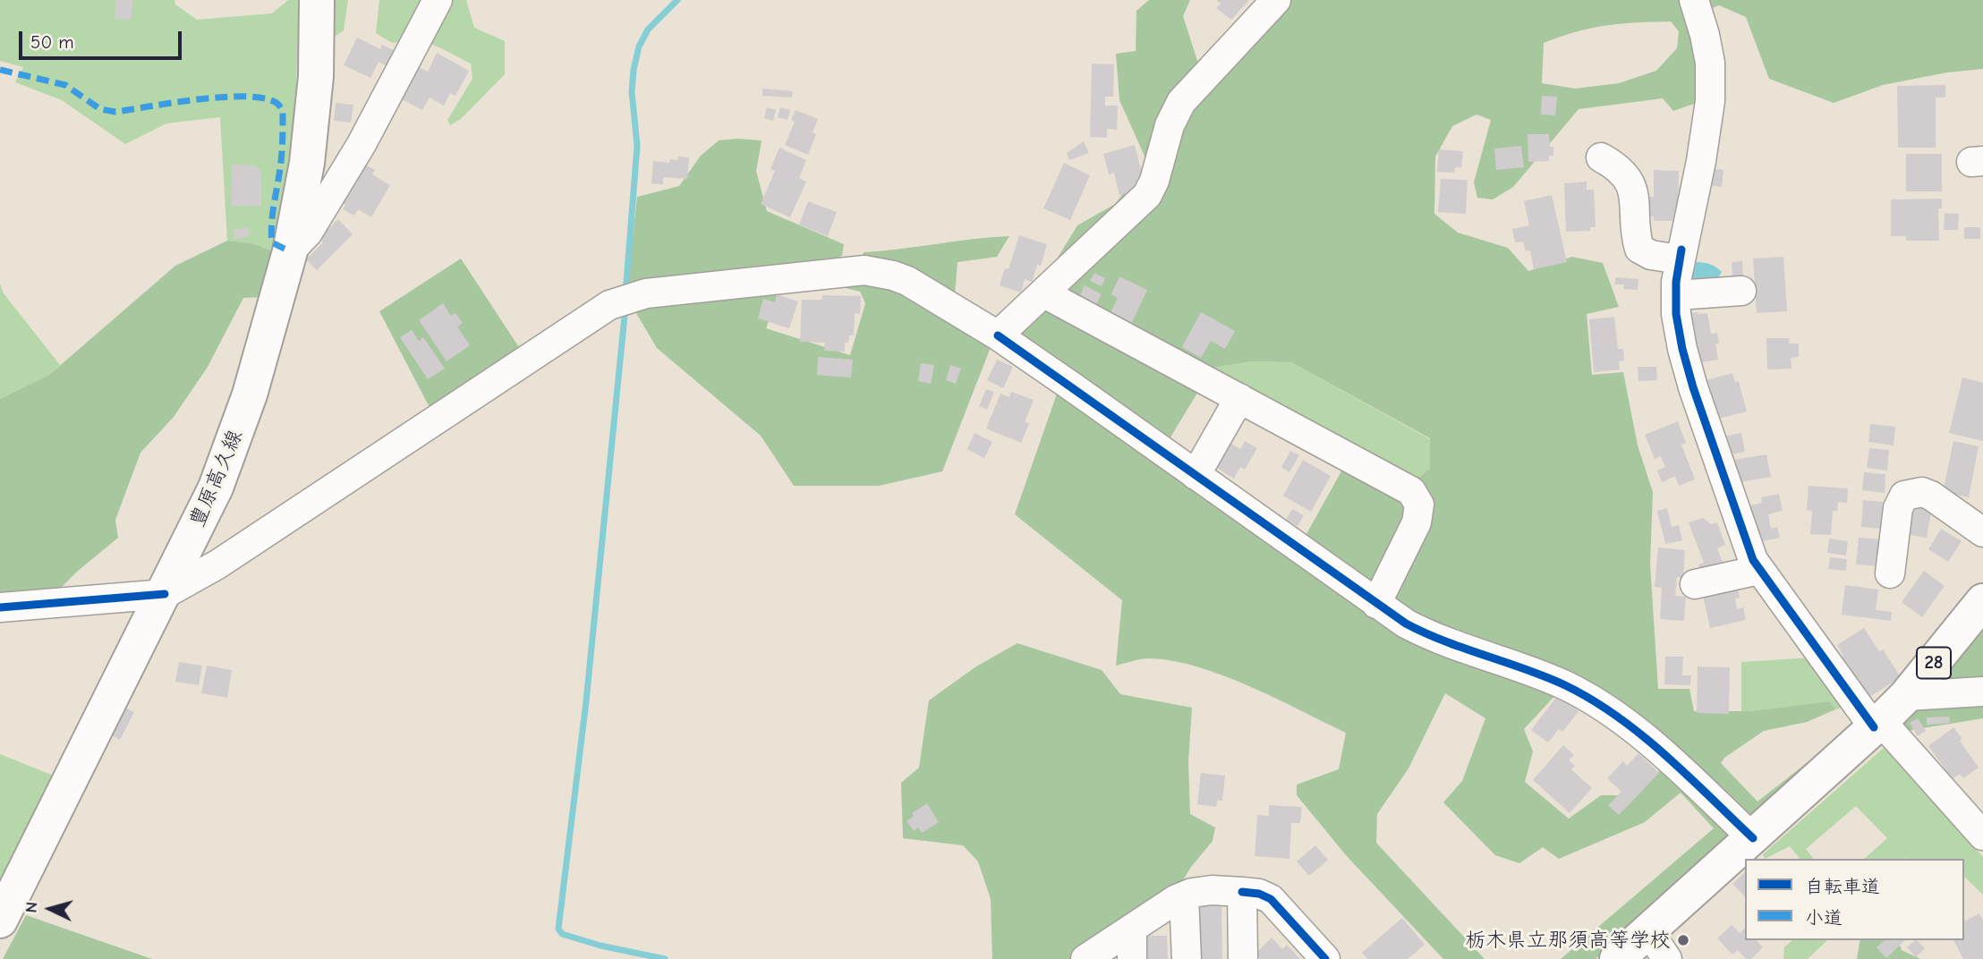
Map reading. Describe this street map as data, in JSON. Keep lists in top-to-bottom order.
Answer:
{
  "streets": {
    "main road": ["豊原高久線", "28"]
  },
  "places": ["栃木県立那須高等学校"],
  "legend": ["自転車道", "小道"],
  "scale_bar": "50 m",
  "north": "left"
}
